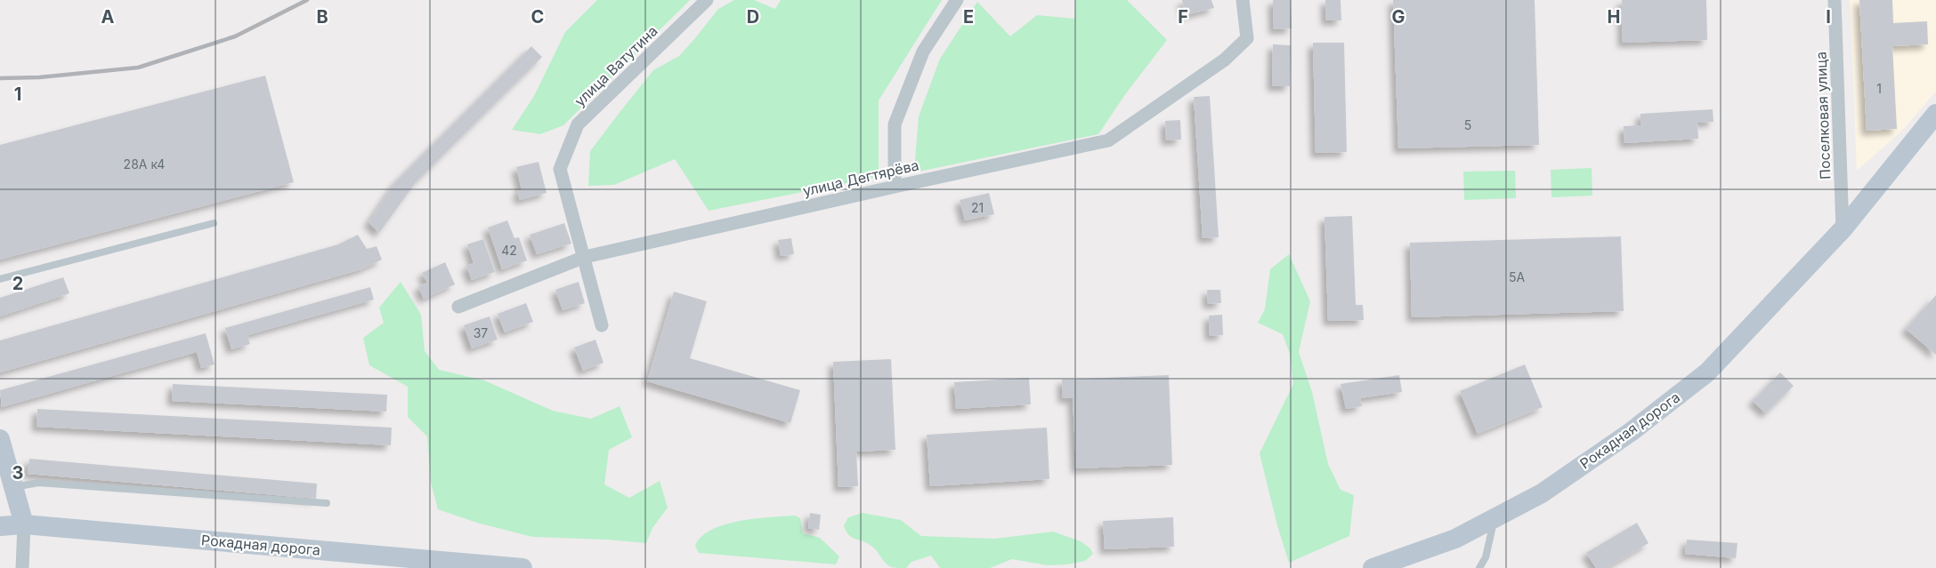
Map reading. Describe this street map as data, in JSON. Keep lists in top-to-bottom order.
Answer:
{
  "streets": {
    "main road": ["Рокадная дорога"],
    "street": ["улица Ватутина", "Поселковая улица", "улица Дегтярёва"]
  },
  "crossings": [
    ["улица Ватутина", "улица Дегтярёва"],
    ["Поселковая улица", "Рокадная дорога"]
  ],
  "house_numbers": [
    "1",
    "5",
    "28А к4",
    "21",
    "42",
    "5А",
    "37"
  ],
  "grid": {
    "columns": [
      "A",
      "B",
      "C",
      "D",
      "E",
      "F",
      "G",
      "H",
      "I"
    ],
    "rows": ["1", "2", "3"]
  }
}
